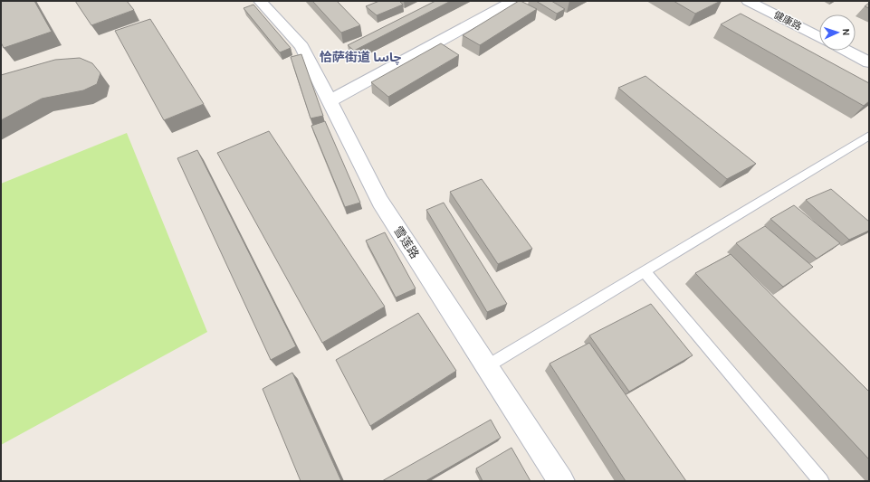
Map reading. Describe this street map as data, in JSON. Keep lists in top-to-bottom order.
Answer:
{
  "streets": {
    "street": ["健康路", "雪莲路"]
  },
  "districts": ["恰萨街道 چاسا"],
  "north": "right"
}
